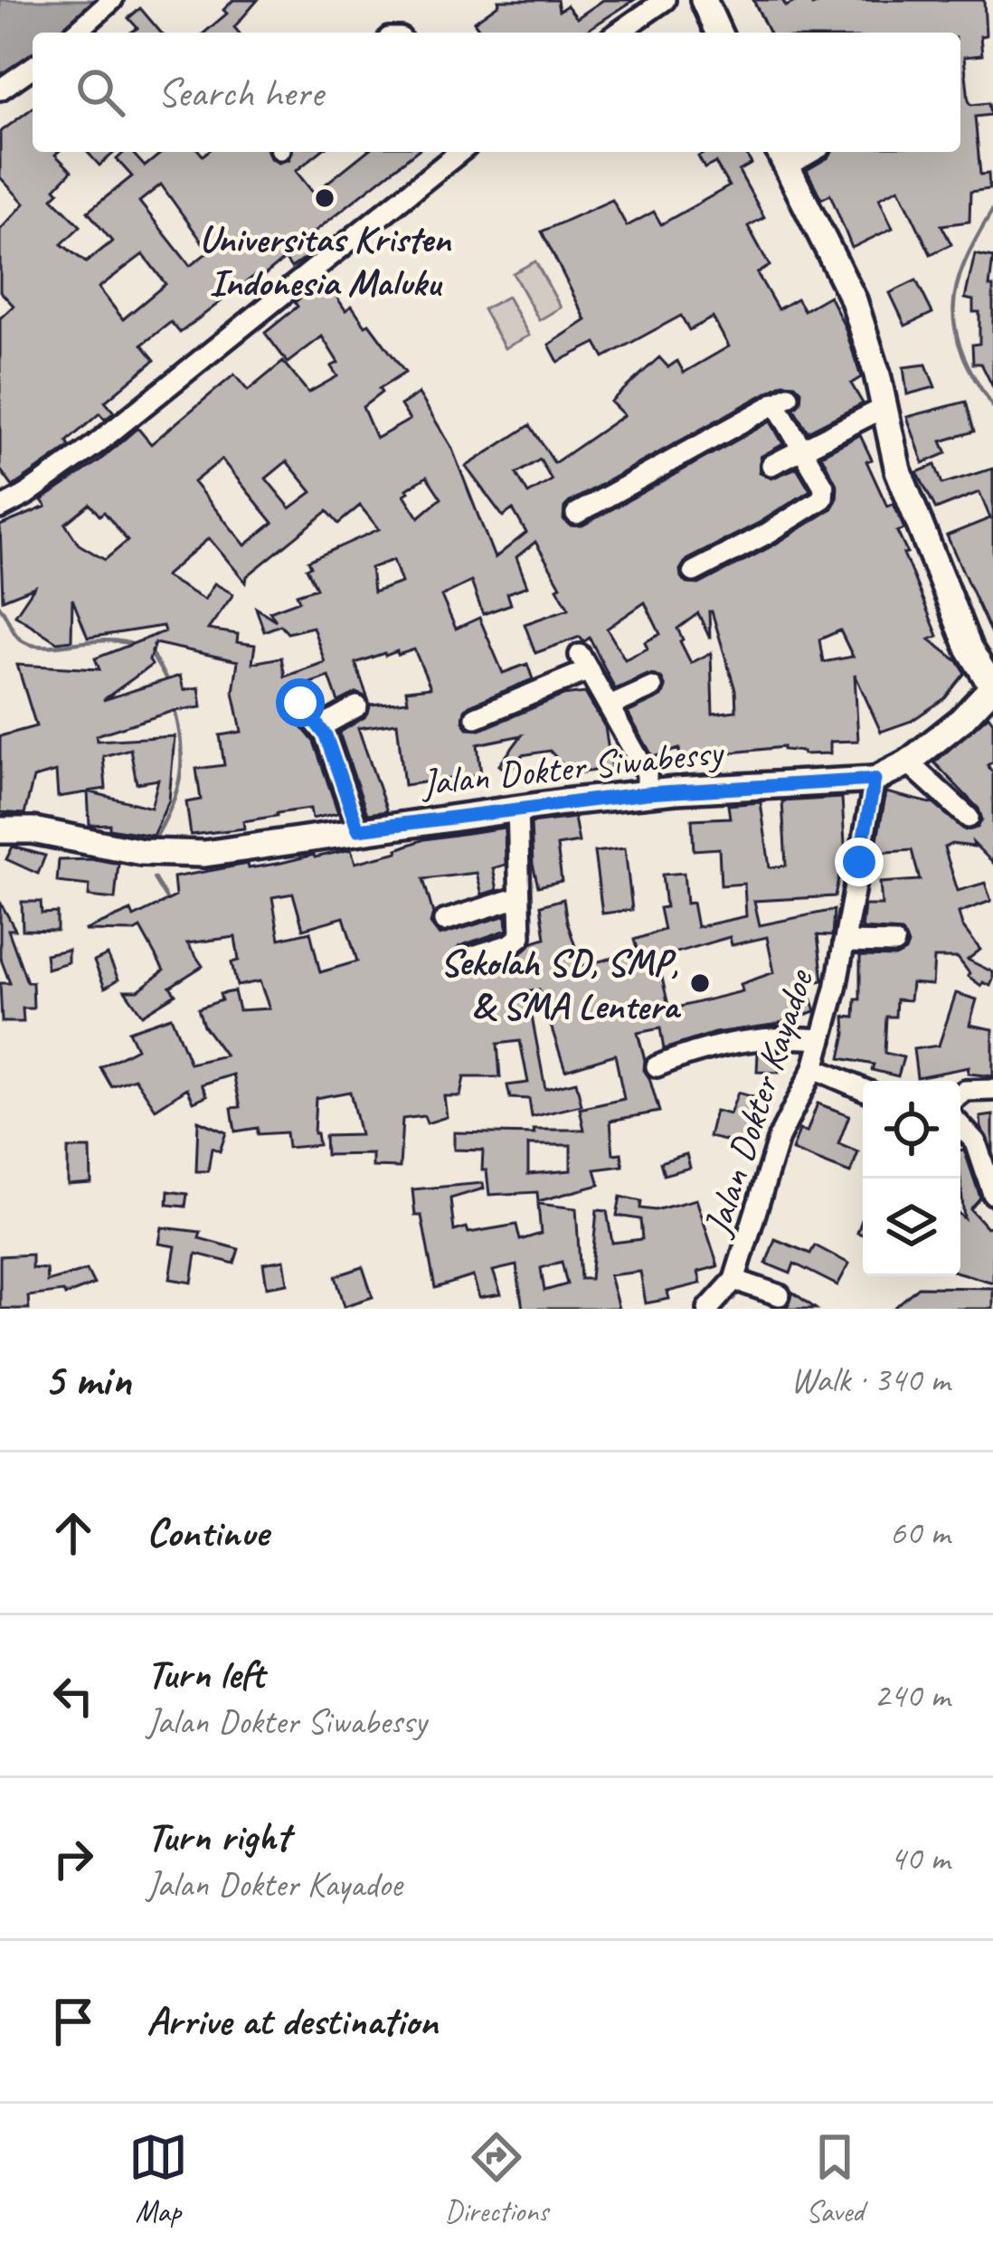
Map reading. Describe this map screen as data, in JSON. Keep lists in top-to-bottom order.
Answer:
{
  "streets": {
    "main road": ["Jalan Dokter Siwabessy"],
    "street": ["Jalan Dokter Kayadoe"]
  },
  "crossings": [
    ["Jalan Dokter Siwabessy", "Jalan Dokter Kayadoe"]
  ],
  "places": ["Universitas Kristen Indonesia Maluku", "Sekolah SD, SMP, & SMA Lentera"],
  "page": {
    "search": "Search here",
    "heading": ["5 min", "Walk · 340 m"],
    "list": [
      ["Continue", "60 m"],
      ["Turn left", "Jalan Dokter Siwabessy", "240 m"],
      ["Turn right", "Jalan Dokter Kayadoe", "40 m"],
      "Arrive at destination"
    ],
    "nav": ["Map", "Directions", "Saved"]
  }
}
